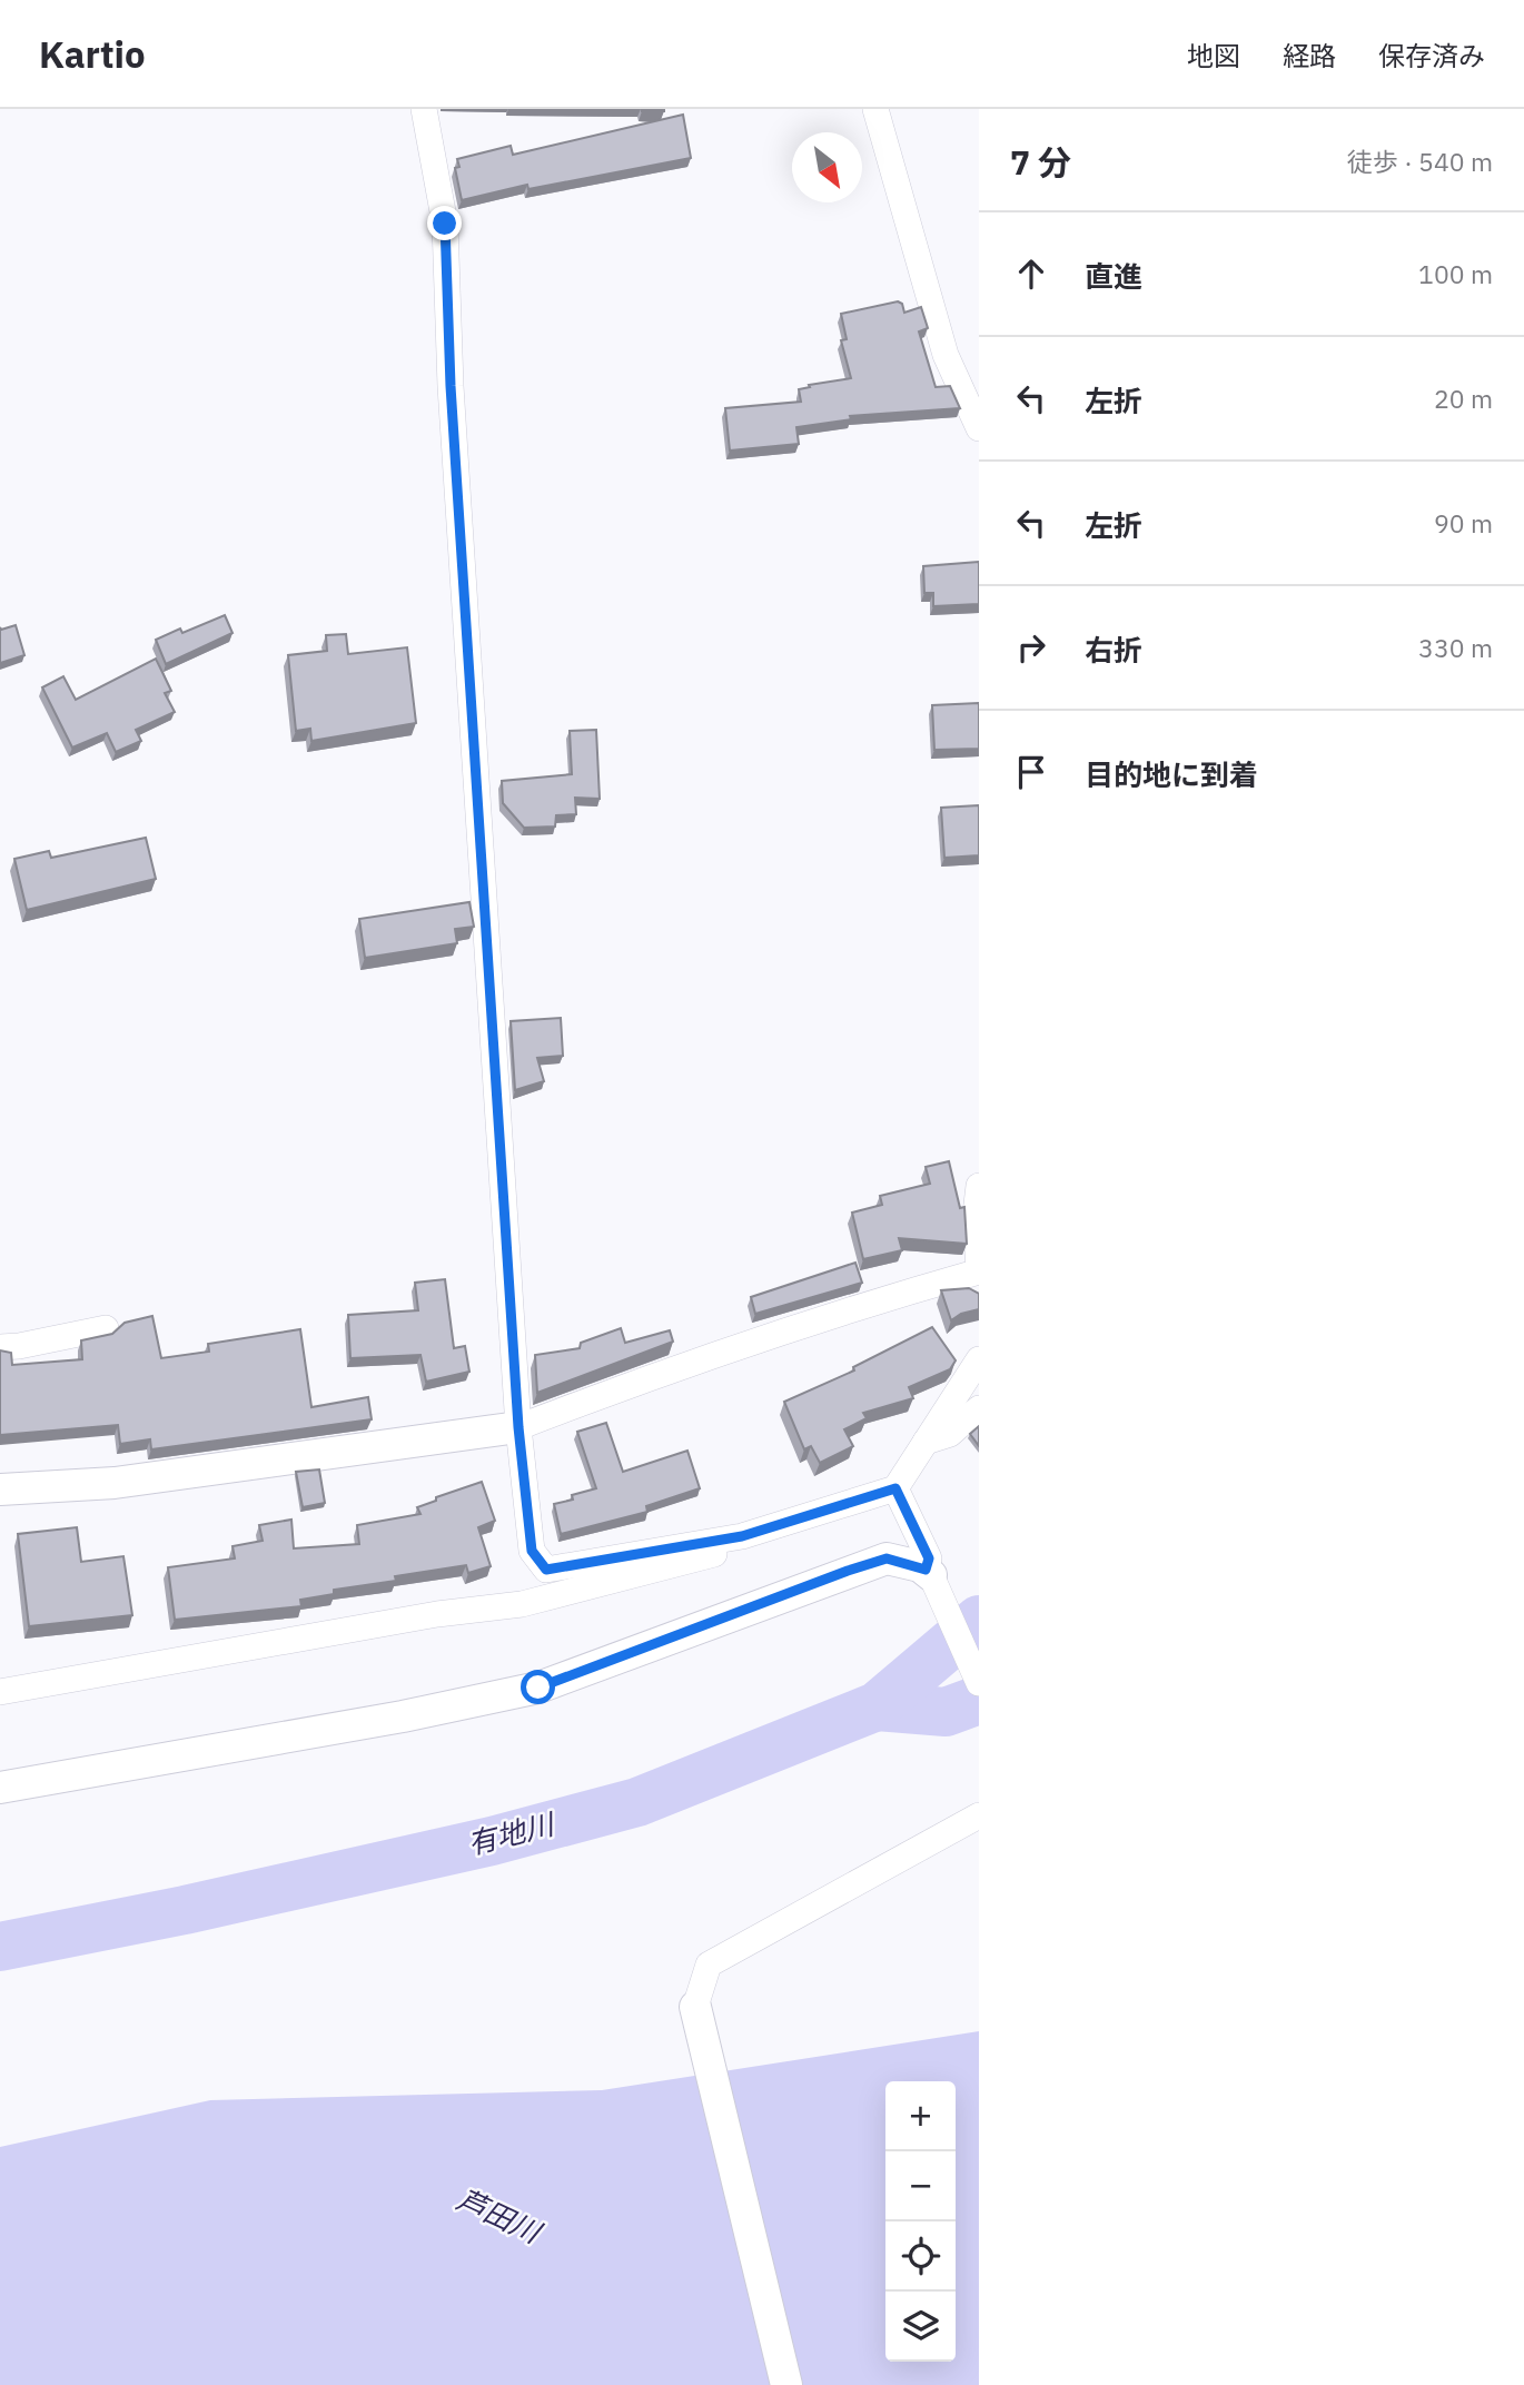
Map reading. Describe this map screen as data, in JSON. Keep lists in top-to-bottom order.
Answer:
{
  "water": ["有地川", "芦田川"],
  "north": "bottom right",
  "page": {
    "header": "Kartio",
    "nav": ["地図", "経路", "保存済み"],
    "heading": ["7 分", "徒歩 · 540 m"],
    "list": [
      ["直進", "100 m"],
      ["左折", "20 m"],
      ["左折", "90 m"],
      ["右折", "330 m"],
      "目的地に到着"
    ],
    "map_buttons": ["+", "−"]
  }
}
